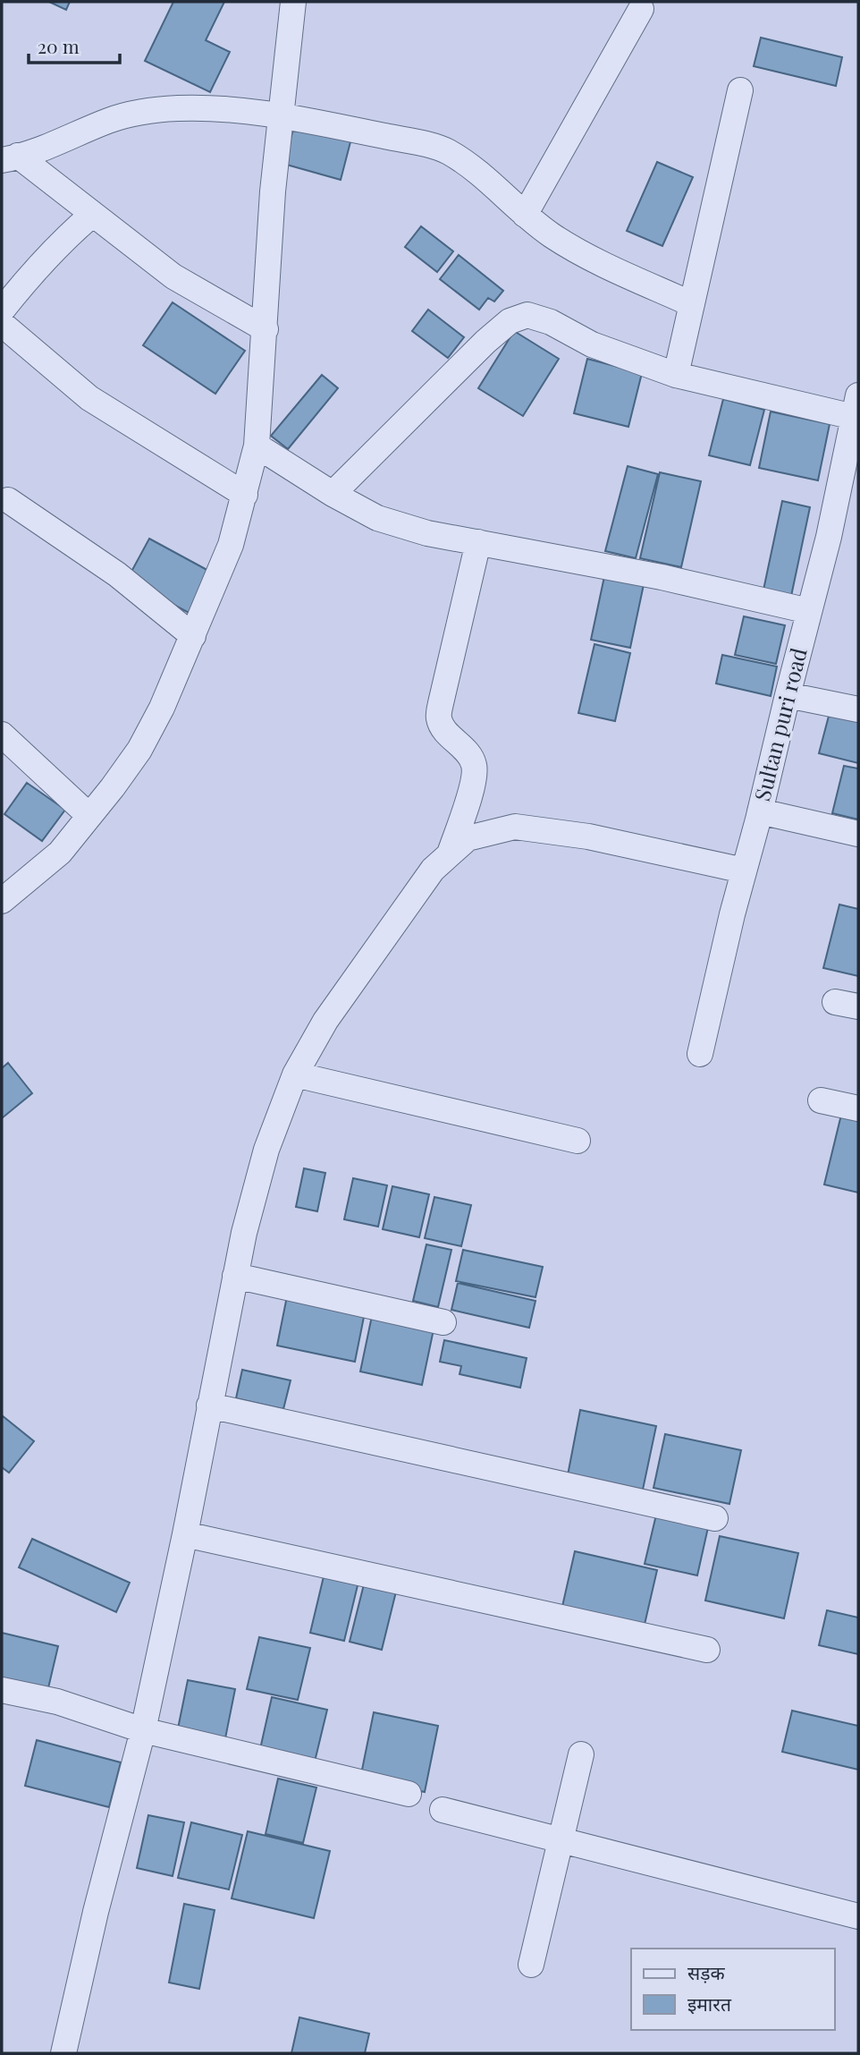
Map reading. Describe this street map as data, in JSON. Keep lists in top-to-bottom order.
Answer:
{
  "streets": {
    "street": ["Sultan puri road"]
  },
  "legend": ["सड़क", "इमारत"],
  "scale_bar": "20 m"
}
